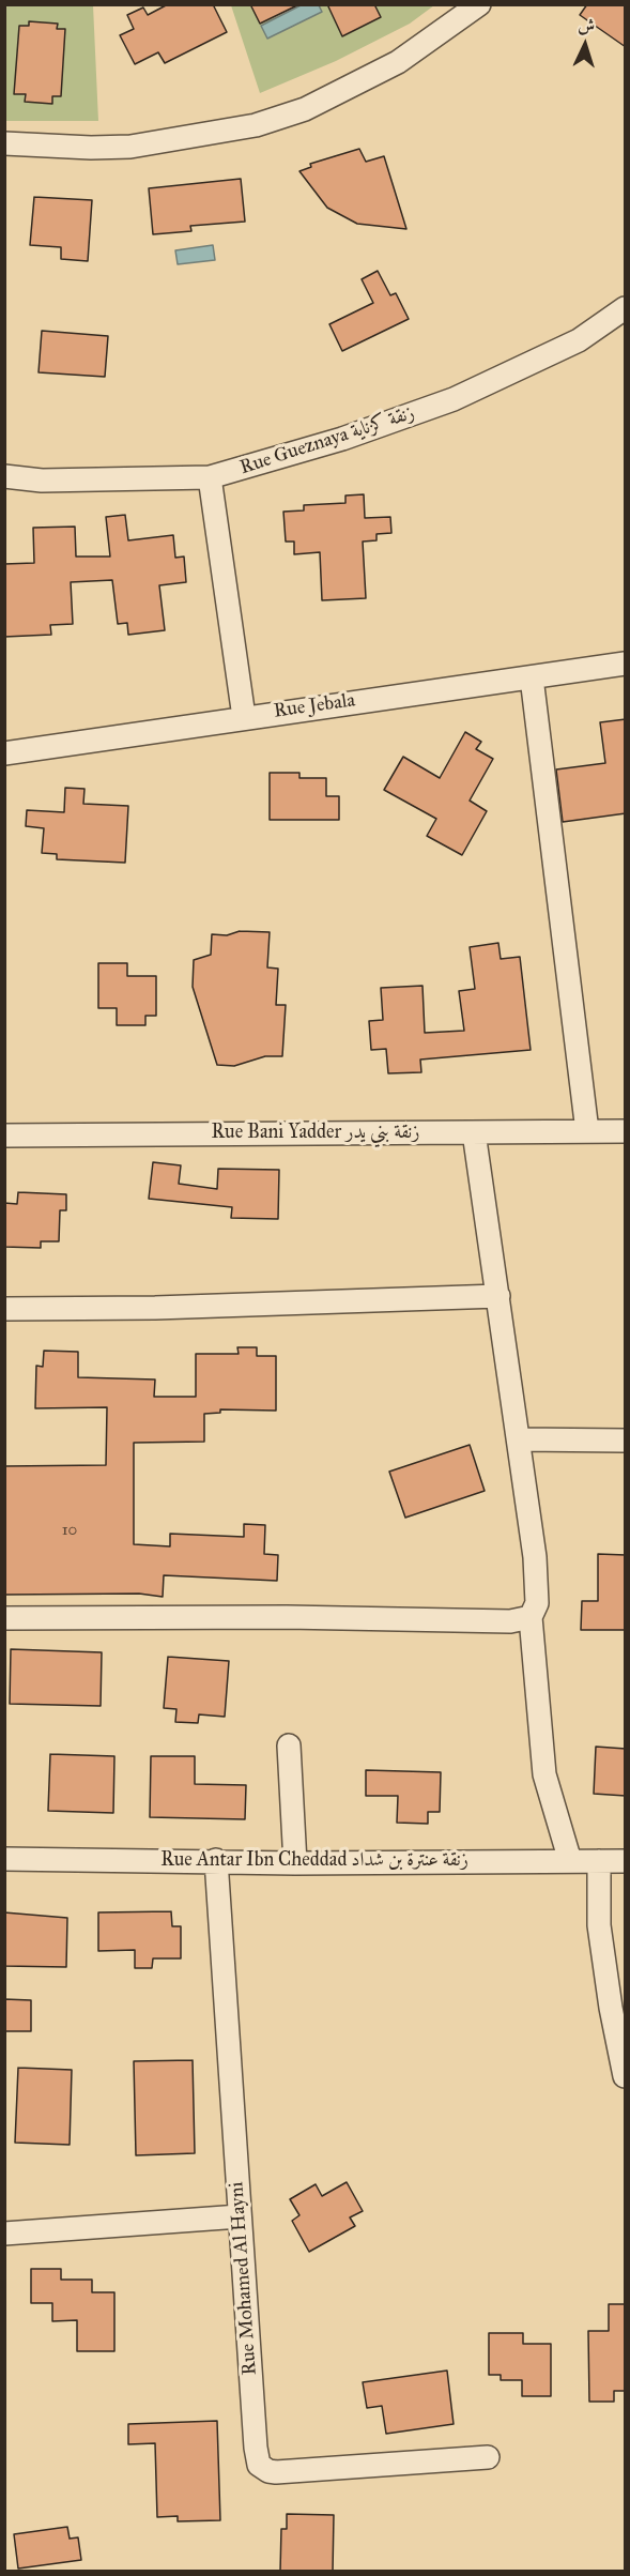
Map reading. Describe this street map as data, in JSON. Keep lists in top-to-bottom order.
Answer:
{
  "streets": {
    "street": [
      "Rue Gueznaya زنقة كزناية",
      "Rue Jebala",
      "Rue Bani Yadder زنقة بني يدر",
      "Rue Antar Ibn Cheddad زنقة عنترة بن شداد",
      "Rue Mohamed Al Hayni"
    ]
  },
  "crossings": [
    ["Rue Antar Ibn Cheddad زنقة عنترة بن شداد", "Rue Mohamed Al Hayni"]
  ],
  "house_numbers": ["10"],
  "north": "top"
}
